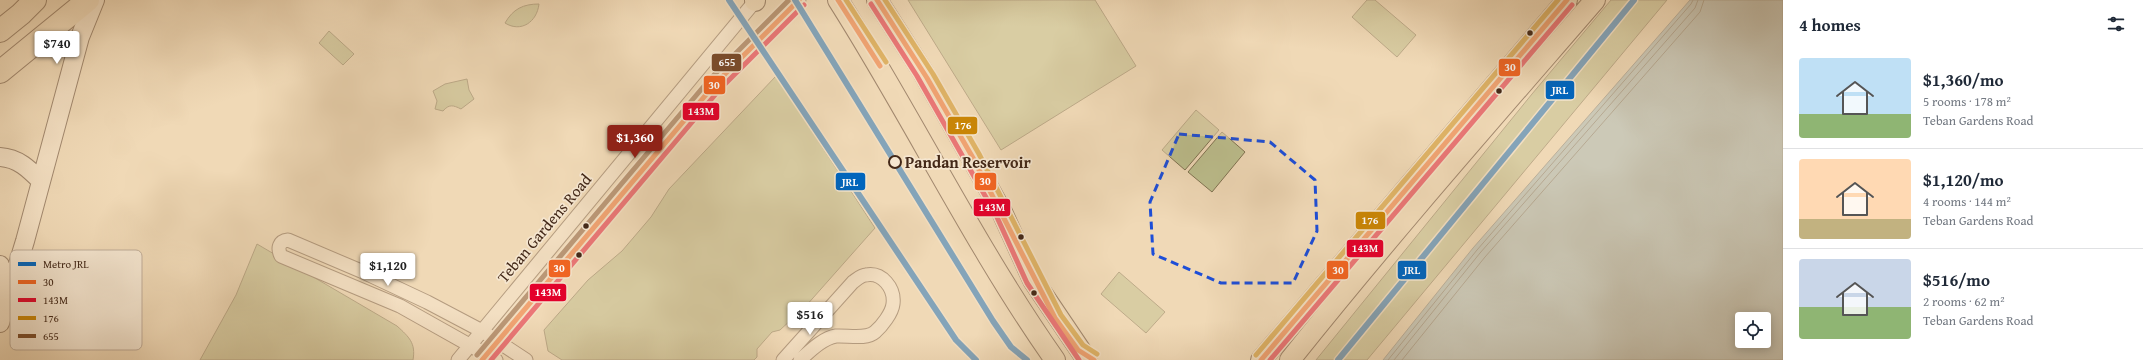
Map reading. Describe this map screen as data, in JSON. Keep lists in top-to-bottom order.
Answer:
{
  "streets": {
    "street": ["Teban Gardens Road"]
  },
  "places": ["Pandan Reservoir"],
  "lines": [
    "metro line JRL",
    "transit line 30",
    "transit line 176",
    "transit line 655",
    "transit line 143M"
  ],
  "legend": [
    "Metro JRL",
    "30",
    "143M",
    "176",
    "655"
  ],
  "page": {
    "heading": "4 homes",
    "price": [
      "$740",
      "$1,360",
      "$1,120",
      "$516"
    ],
    "list": [
      {
        "name": "$1,360/mo",
        "note": "5 rooms · 178 m² · Teban Gardens Road"
      },
      {
        "name": "$1,120/mo",
        "note": "4 rooms · 144 m² · Teban Gardens Road"
      },
      {
        "name": "$516/mo",
        "note": "2 rooms · 62 m² · Teban Gardens Road"
      }
    ]
  }
}
